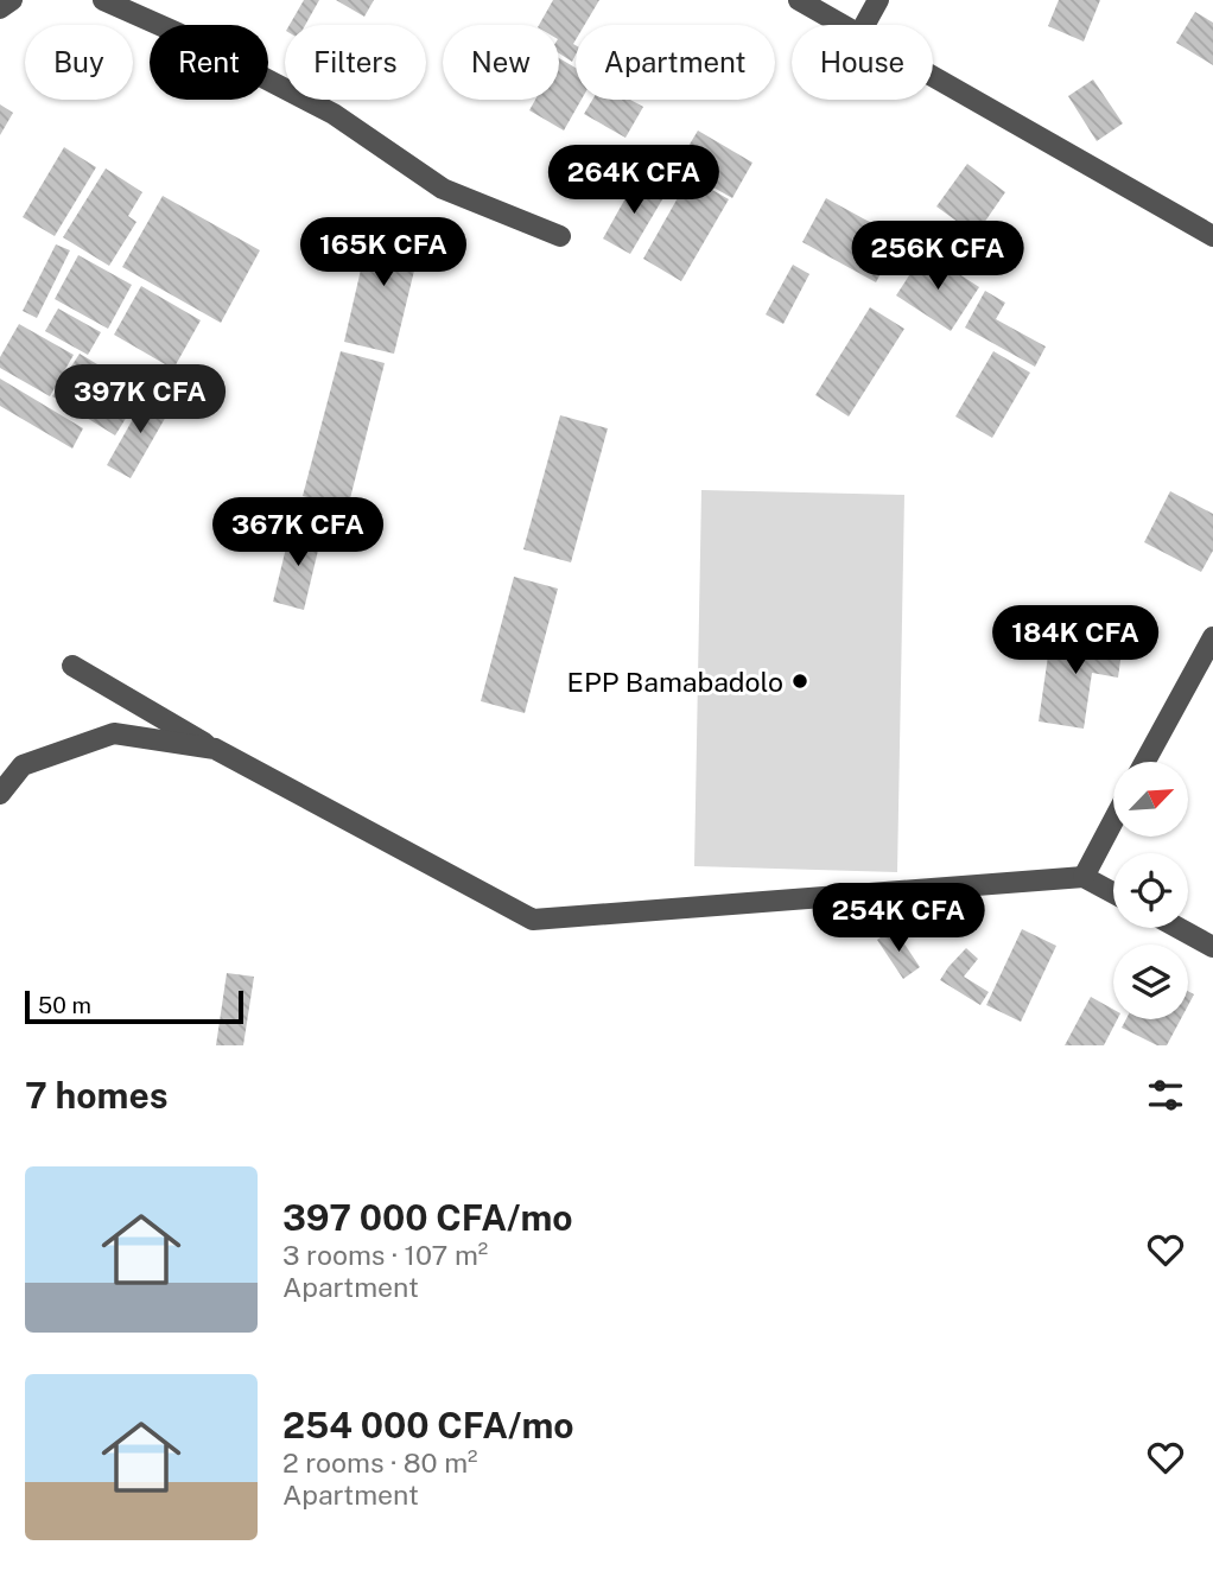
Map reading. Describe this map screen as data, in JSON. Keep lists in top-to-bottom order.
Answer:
{
  "places": ["EPP Bamabadolo"],
  "scale_bar": "50 m",
  "north": "top right",
  "page": {
    "chip": [
      "Buy",
      "Rent",
      "Filters",
      "New",
      "Apartment",
      "House"
    ],
    "price": [
      "264K CFA",
      "165K CFA",
      "256K CFA",
      "397K CFA",
      "367K CFA",
      "184K CFA",
      "254K CFA"
    ],
    "scale": "50 m",
    "heading": "7 homes",
    "list": [
      {
        "name": "397 000 CFA/mo",
        "note": "3 rooms · 107 m² · Apartment"
      },
      {
        "name": "254 000 CFA/mo",
        "note": "2 rooms · 80 m² · Apartment"
      }
    ]
  }
}
